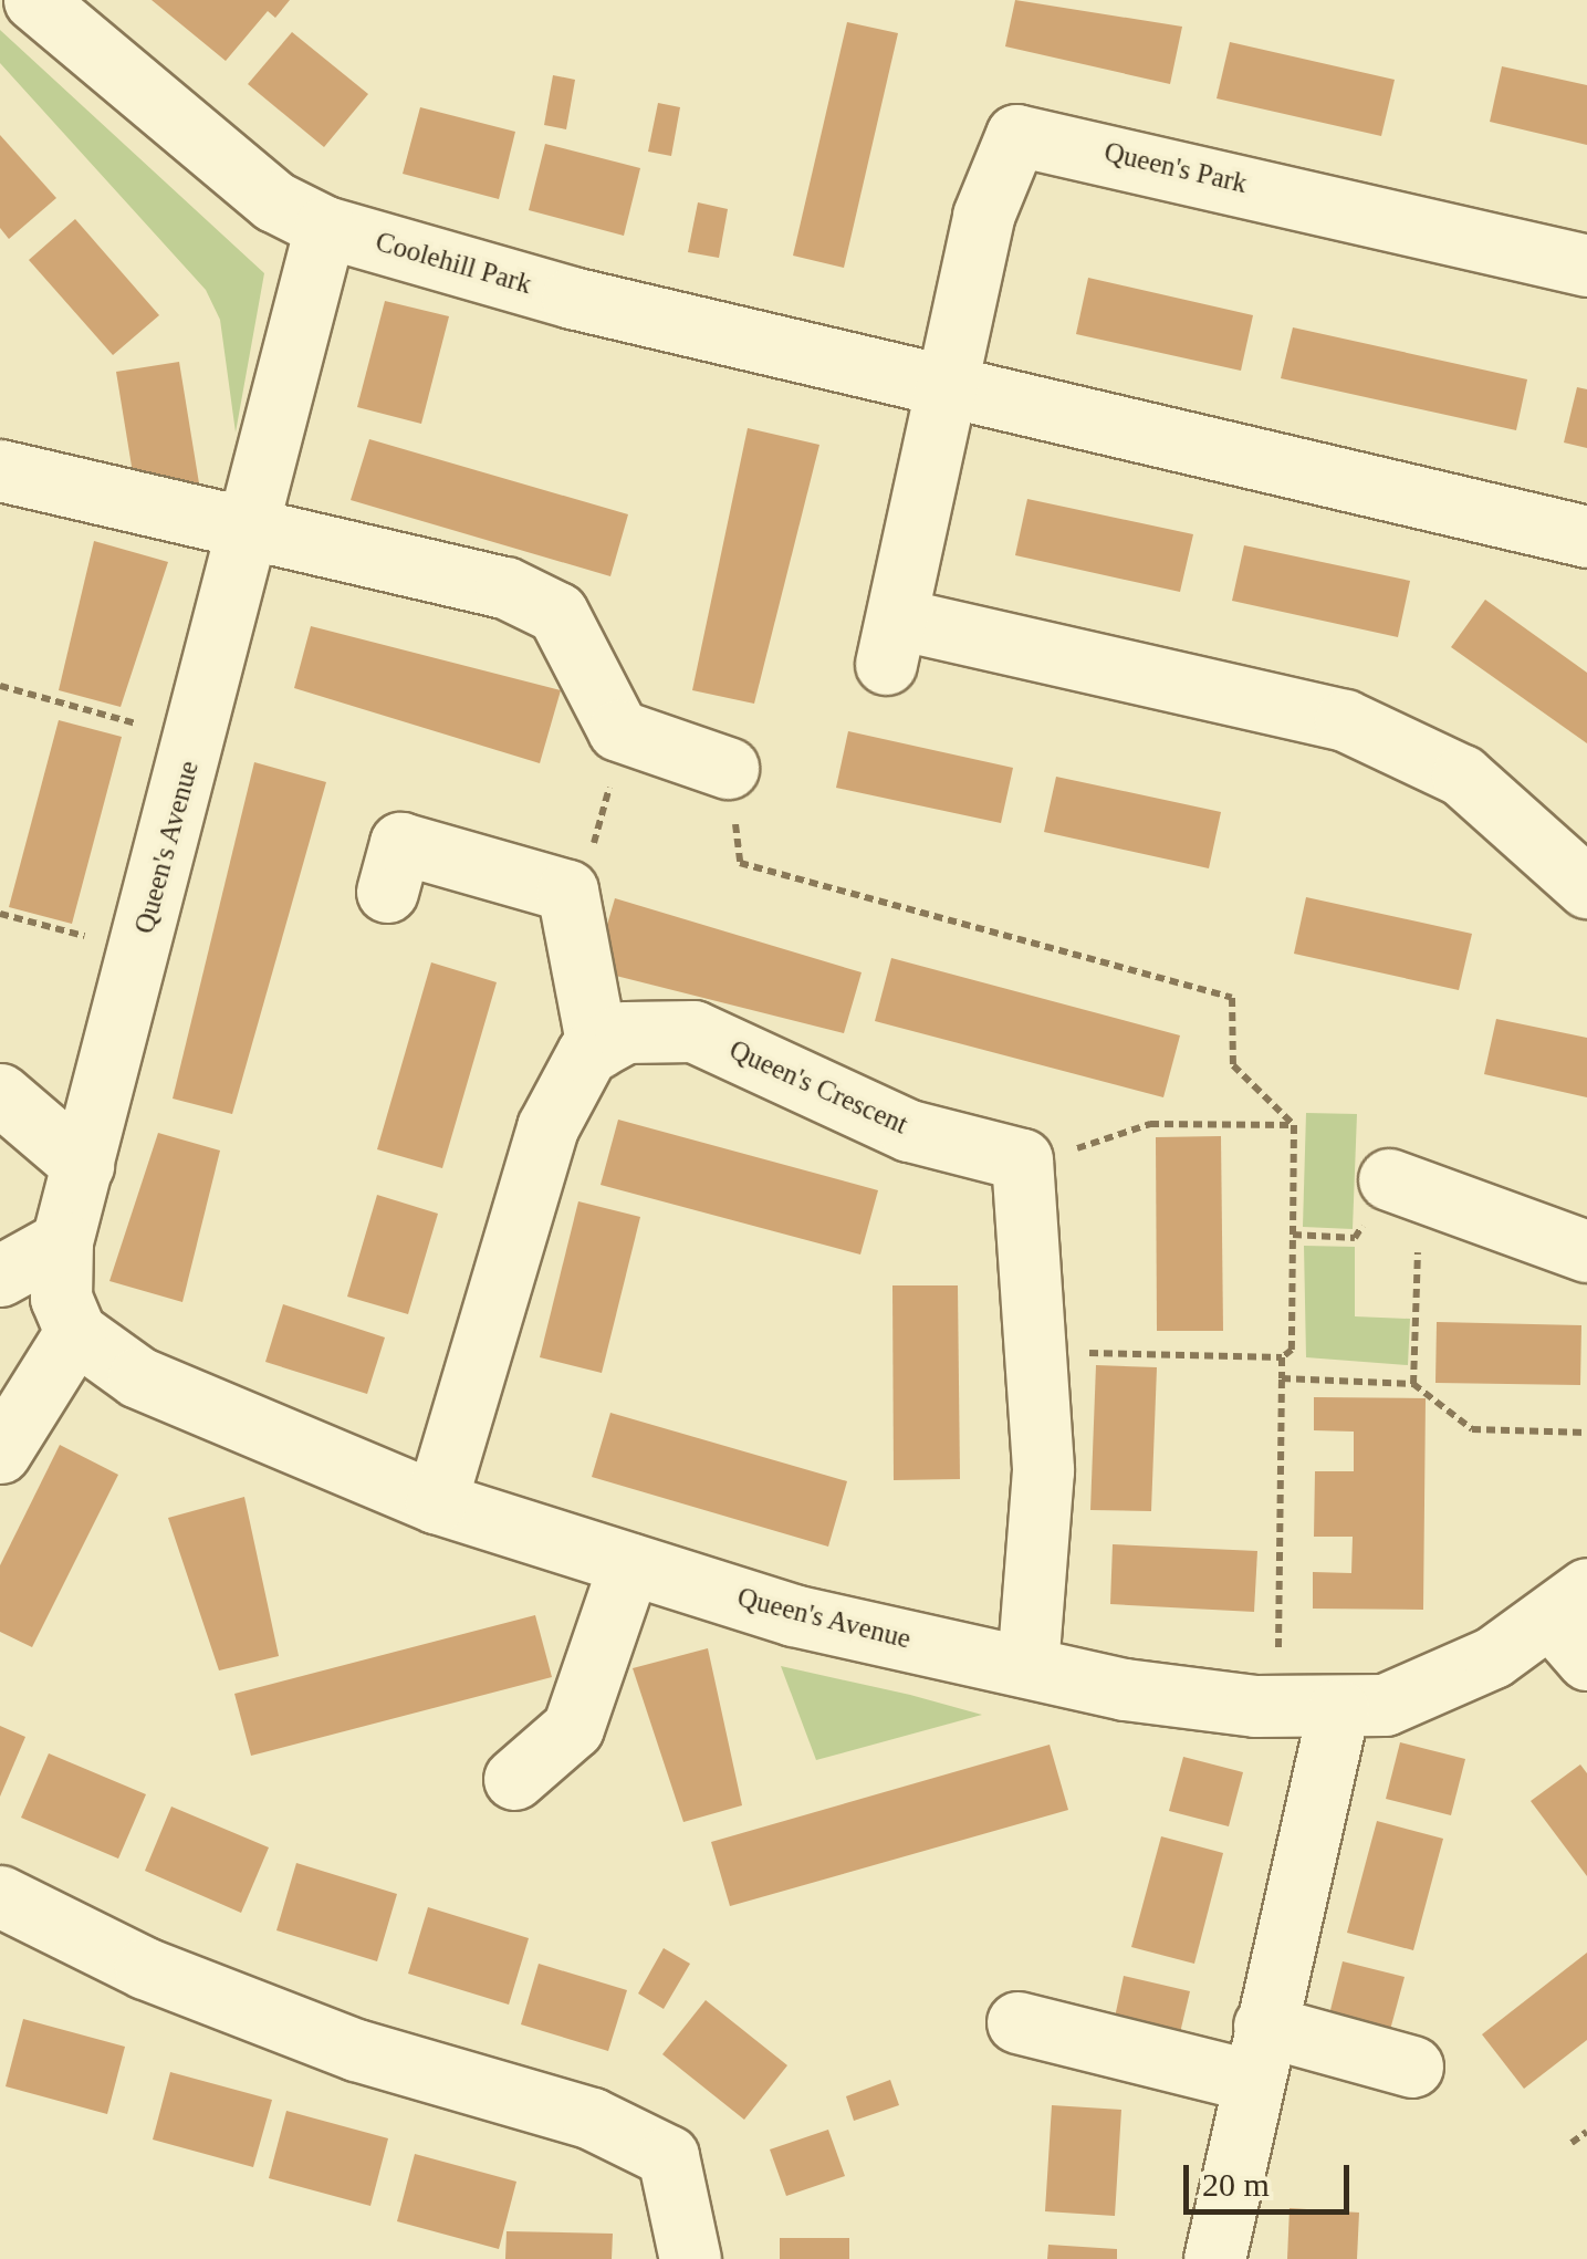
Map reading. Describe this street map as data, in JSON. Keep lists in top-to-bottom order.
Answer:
{
  "streets": {
    "street": [
      "Queen's Park",
      "Coolehill Park",
      "Queen's Avenue",
      "Queen's Crescent"
    ]
  },
  "crossings": [
    ["Queen's Park", "Coolehill Park"],
    ["Coolehill Park", "Queen's Avenue"]
  ],
  "scale_bar": "20 m"
}
